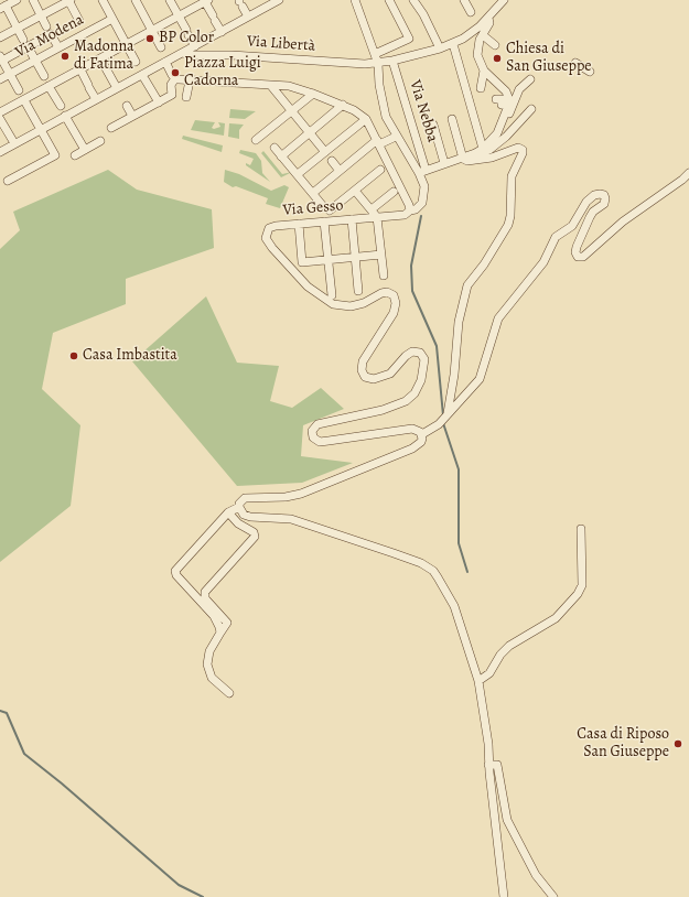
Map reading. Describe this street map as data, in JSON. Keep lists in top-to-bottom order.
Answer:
{
  "streets": {
    "street": [
      "Via Modena",
      "Via Libertà",
      "Via Nebba",
      "Via Gesso"
    ]
  },
  "crossings": [
    ["Via Libertà", "Via Nebba"],
    ["Via Nebba", "Via Gesso"]
  ],
  "places": [
    "BP Color",
    "Madonna di Fatima",
    "Chiesa di San Giuseppe",
    "Piazza Luigi Cadorna",
    "Casa Imbastita",
    "Casa di Riposo San Giuseppe"
  ]
}
